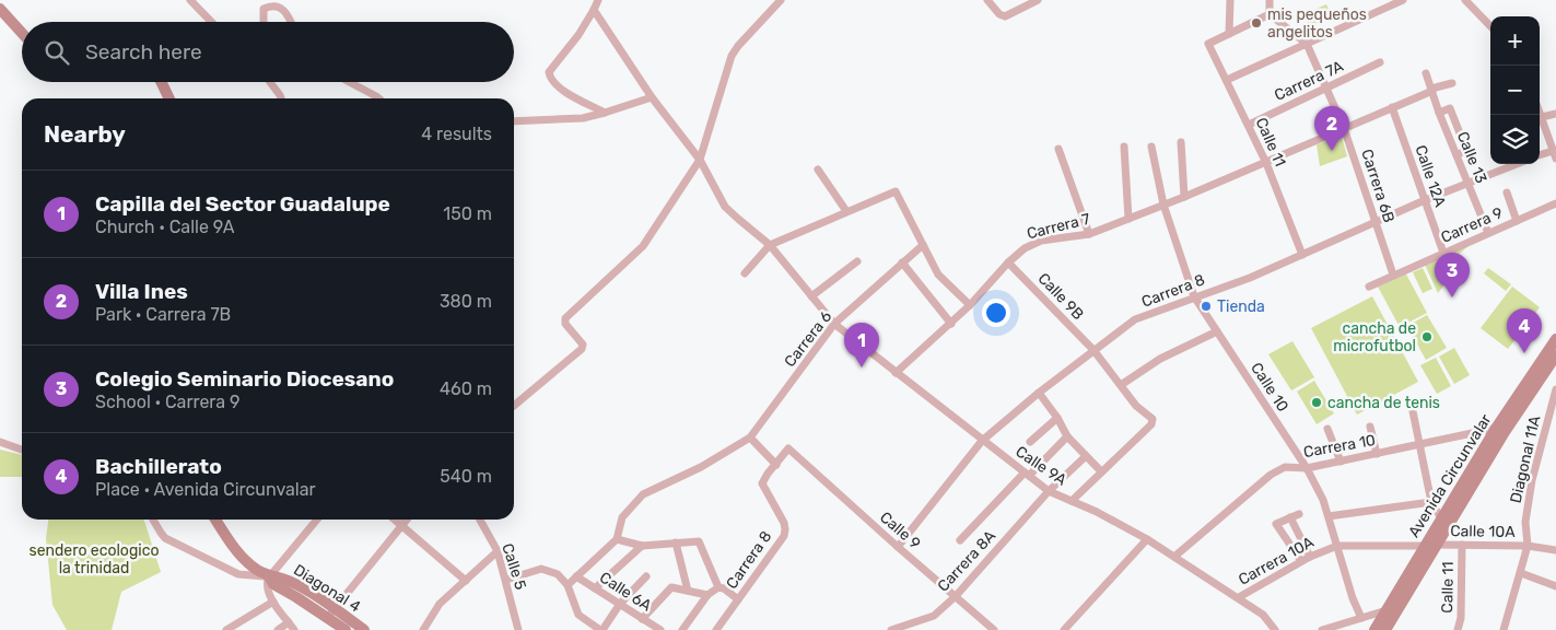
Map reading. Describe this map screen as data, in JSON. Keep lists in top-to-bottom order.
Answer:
{
  "streets": {
    "main road": ["Avenida Circunvalar", "Diagonal 4"],
    "street": [
      "Carrera 7A",
      "Calle 11",
      "Calle 13",
      "Calle 12A",
      "Carrera 6B",
      "Carrera 9",
      "Carrera 7",
      "Carrera 8",
      "Calle 9B",
      "Carrera 6",
      "Calle 10",
      "Carrera 10",
      "Diagonal 11A",
      "Calle 9A",
      "Calle 9",
      "Calle 10A",
      "Carrera 8A",
      "Carrera 10A",
      "Calle 5",
      "Calle 6A"
    ]
  },
  "crossings": [
    ["Carrera 7A", "Calle 11"],
    ["Carrera 7A", "Carrera 6B"],
    ["Calle 11", "Carrera 7"],
    ["Calle 11", "Carrera 8"],
    ["Calle 11", "Calle 10A"],
    ["Calle 13", "Carrera 9"],
    ["Calle 13", "Carrera 7"],
    ["Calle 13", "Carrera 8"],
    ["Calle 12A", "Carrera 9"],
    ["Calle 12A", "Carrera 7"],
    ["Calle 12A", "Carrera 8"],
    ["Carrera 6B", "Carrera 9"],
    ["Carrera 6B", "Carrera 7"],
    ["Carrera 6B", "Carrera 8"],
    ["Carrera 7", "Calle 9B"],
    ["Carrera 7", "Calle 10"],
    ["Carrera 7", "Calle 9A"],
    ["Carrera 8", "Calle 9B"],
    ["Carrera 8", "Calle 10"],
    ["Carrera 8", "Calle 9A"],
    ["Carrera 8", "Calle 9"],
    ["Carrera 6", "Calle 9A"],
    ["Calle 10", "Carrera 10"],
    ["Calle 10", "Carrera 10A"],
    ["Carrera 10", "Calle 9A"],
    ["Carrera 10", "Avenida Circunvalar"],
    ["Diagonal 11A", "Calle 10A"],
    ["Calle 9A", "Carrera 8A"],
    ["Calle 9A", "Carrera 10A"],
    ["Avenida Circunvalar", "Calle 10A"],
    ["Avenida Circunvalar", "Carrera 10A"],
    ["Calle 9", "Carrera 8A"]
  ],
  "parks": ["sendero ecologico la trinidad"],
  "places": [
    "mis pequeños angelitos",
    "Tienda",
    "cancha de microfutbol",
    "cancha de tenis"
  ],
  "page": {
    "map_buttons": ["+", "−"],
    "search": "Search here",
    "heading": ["Nearby", "4 results"],
    "pins": [
      "2",
      "3",
      "4",
      "1"
    ],
    "list": [
      {
        "mark": "1",
        "name": "Capilla del Sector Guadalupe",
        "note": "Church · Calle 9A",
        "value": "150 m"
      },
      {
        "mark": "2",
        "name": "Villa Ines",
        "note": "Park · Carrera 7B",
        "value": "380 m"
      },
      {
        "mark": "3",
        "name": "Colegio Seminario Diocesano",
        "note": "School · Carrera 9",
        "value": "460 m"
      },
      {
        "mark": "4",
        "name": "Bachillerato",
        "note": "Place · Avenida Circunvalar",
        "value": "540 m"
      }
    ]
  }
}
